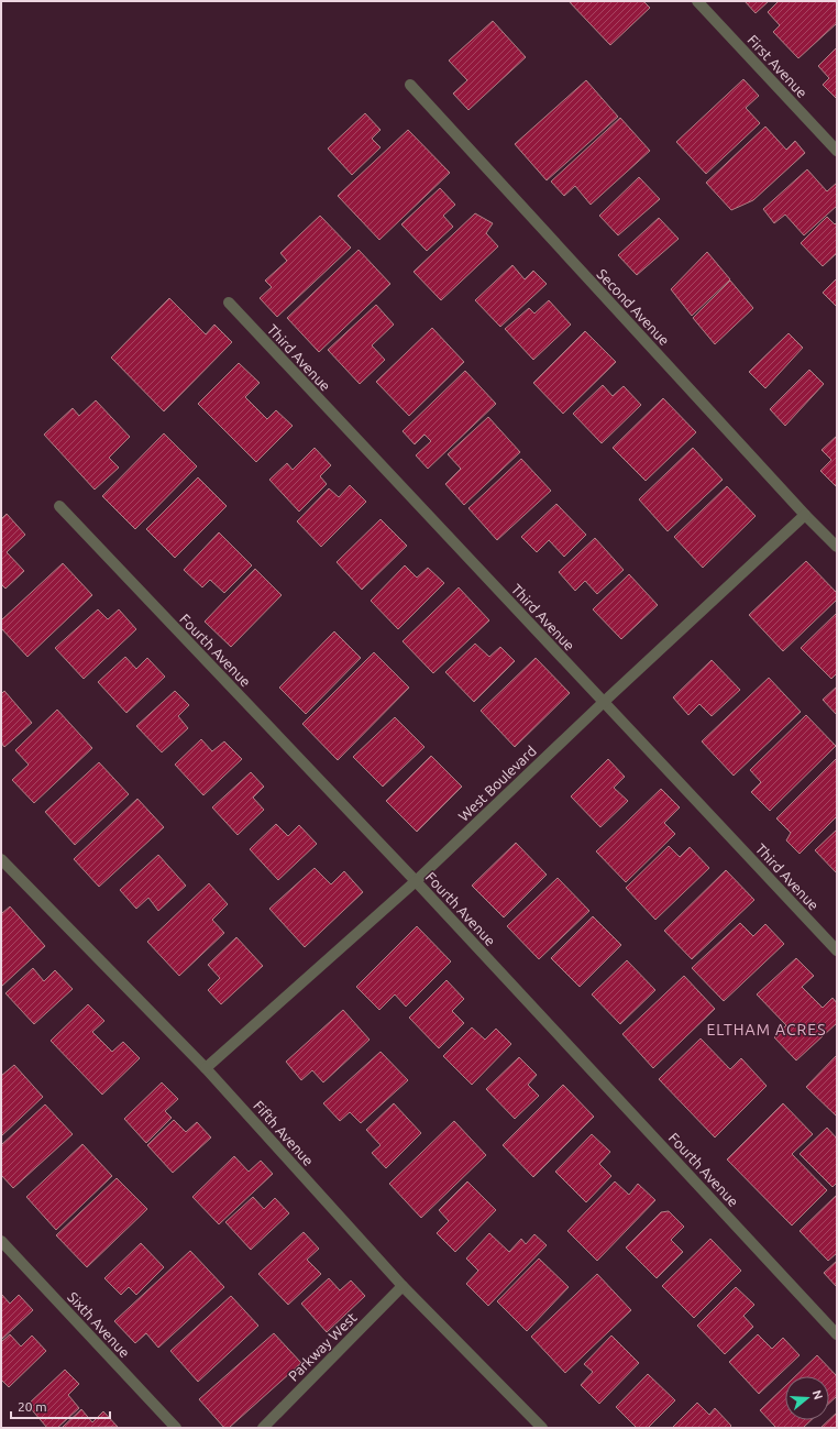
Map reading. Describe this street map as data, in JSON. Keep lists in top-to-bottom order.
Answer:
{
  "streets": {
    "street": [
      "First Avenue",
      "Second Avenue",
      "Third Avenue",
      "Fourth Avenue",
      "West Boulevard",
      "Fifth Avenue",
      "Sixth Avenue",
      "Parkway West"
    ]
  },
  "crossings": [
    ["Second Avenue", "West Boulevard"],
    ["Third Avenue", "West Boulevard"],
    ["Fourth Avenue", "West Boulevard"],
    ["West Boulevard", "Fifth Avenue"],
    ["Fifth Avenue", "Parkway West"]
  ],
  "districts": ["ELTHAM ACRES"],
  "scale_bar": "20 m",
  "north": "right"
}
